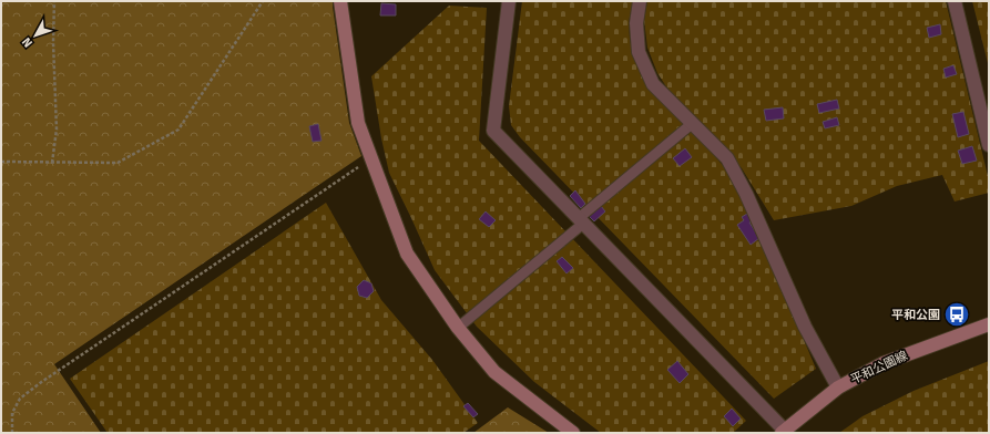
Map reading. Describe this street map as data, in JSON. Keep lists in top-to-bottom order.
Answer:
{
  "streets": {
    "street": ["平和公園線"]
  },
  "places": {
    "bus stop": ["平和公園"]
  },
  "north": "bottom left"
}
